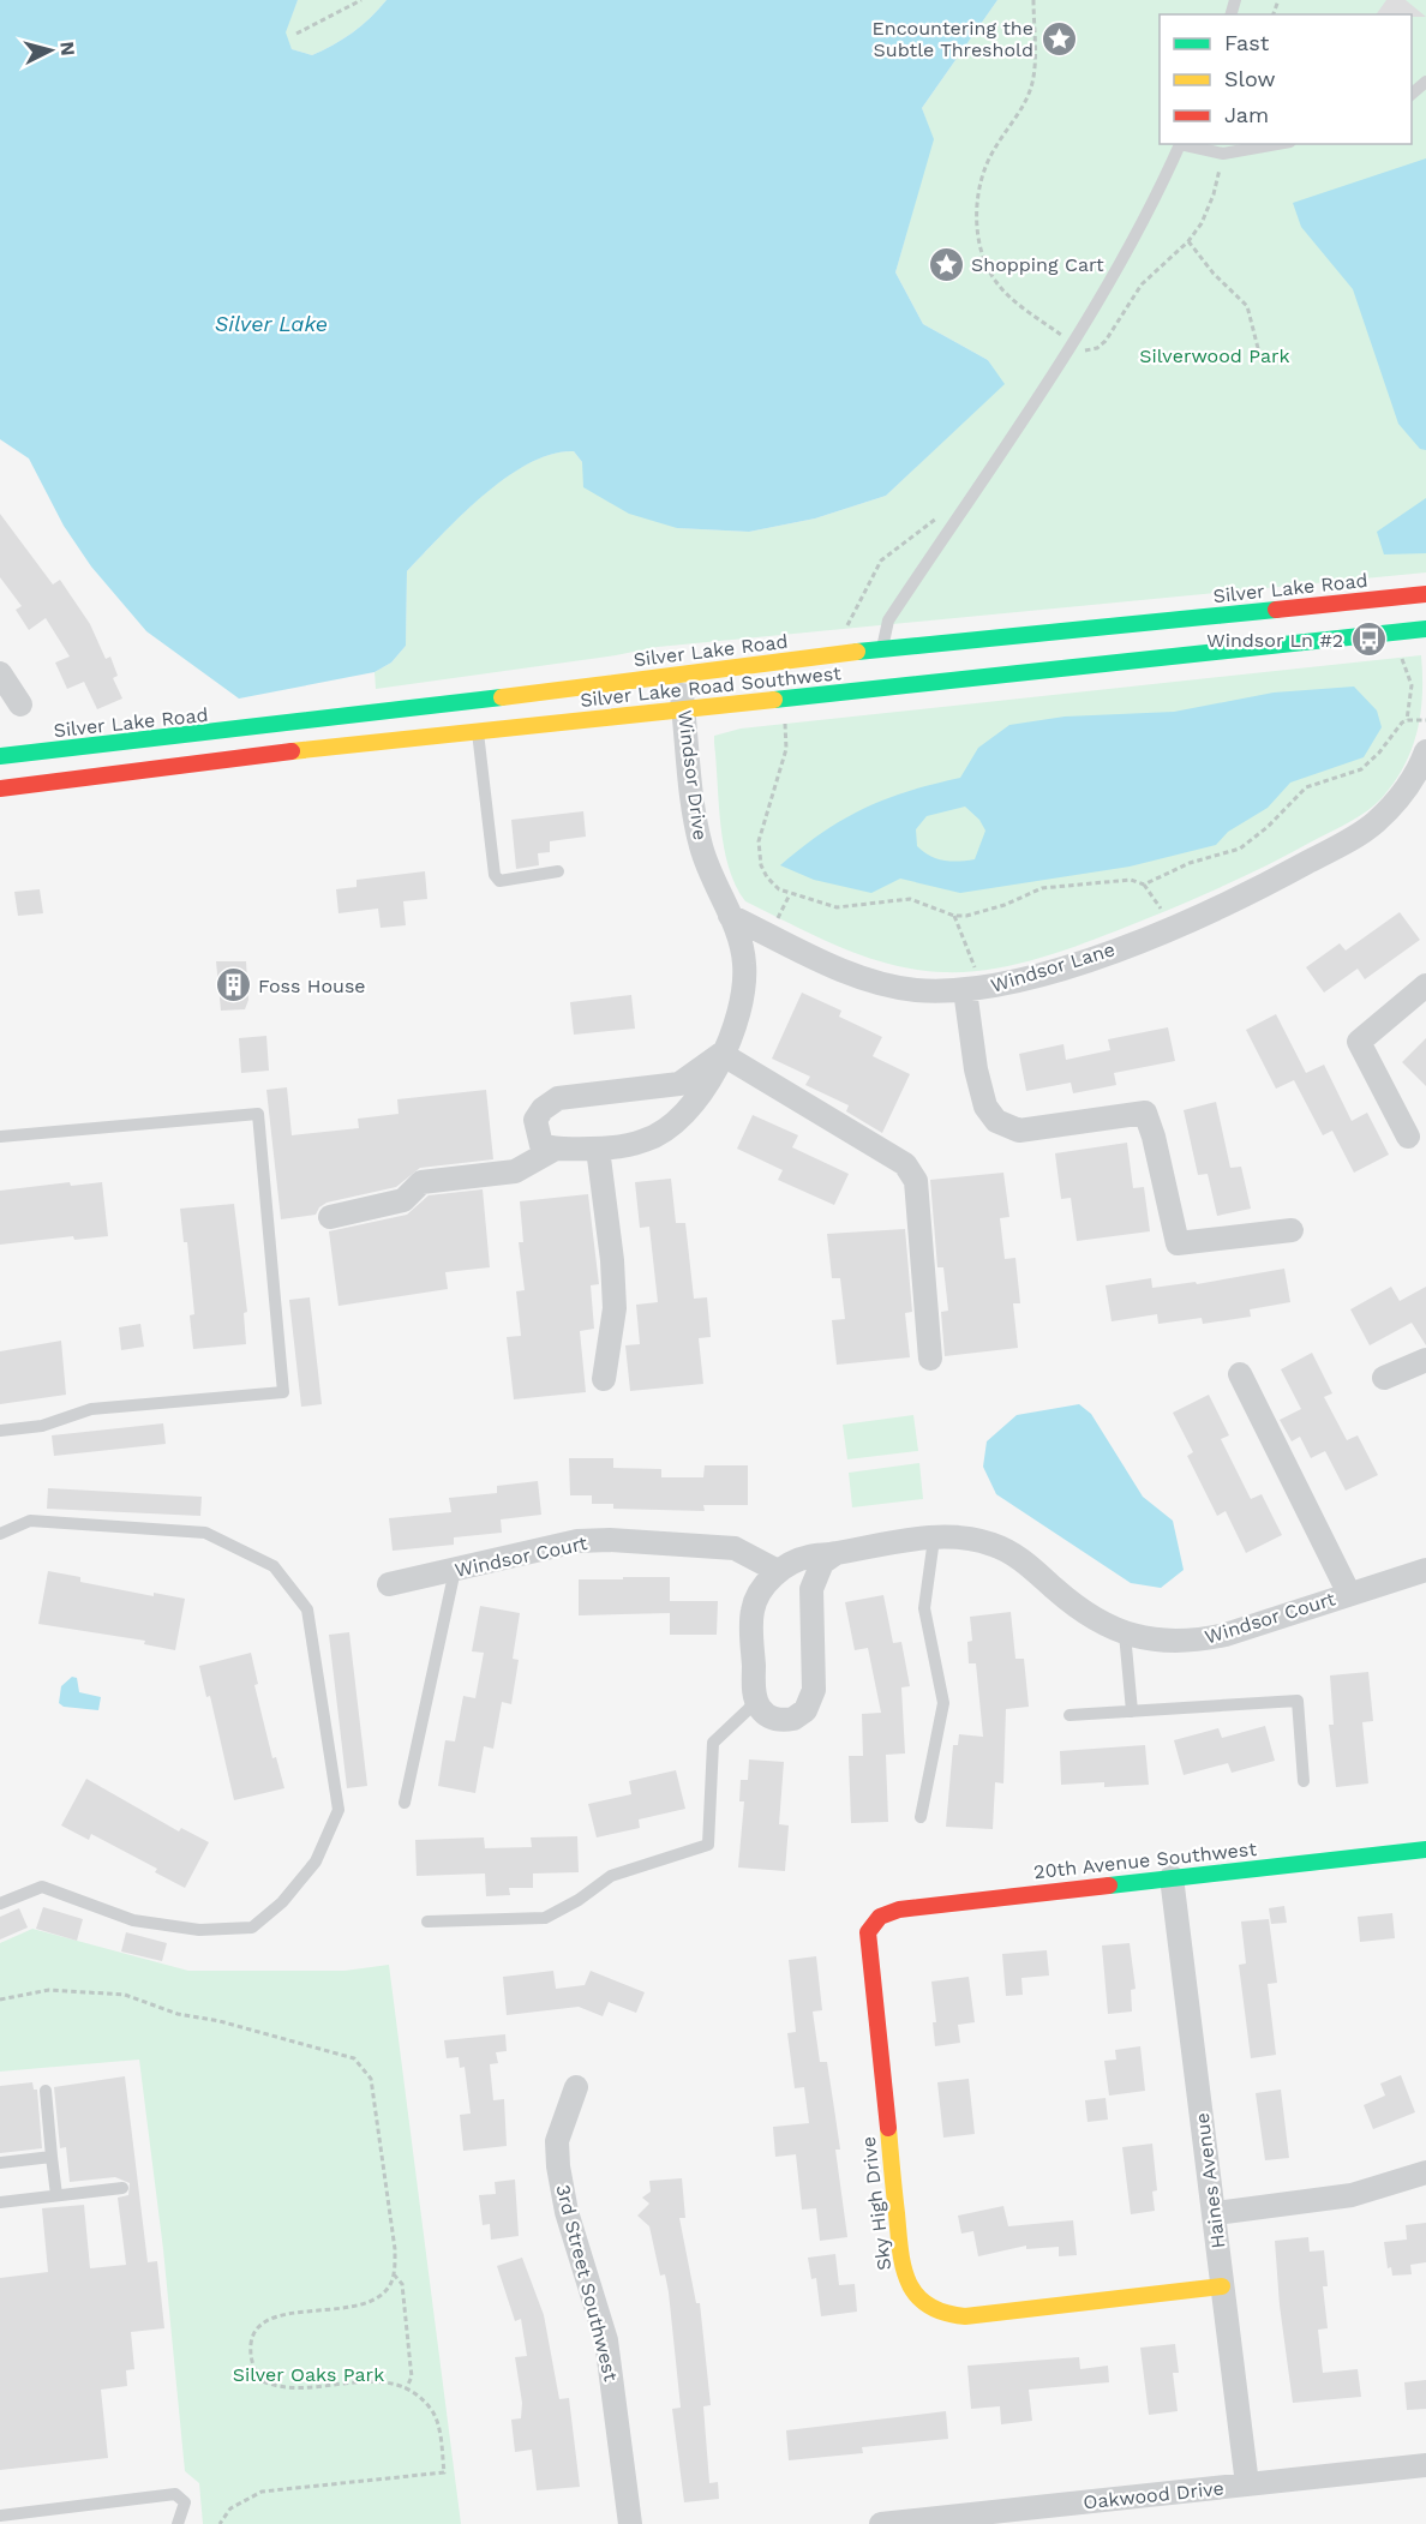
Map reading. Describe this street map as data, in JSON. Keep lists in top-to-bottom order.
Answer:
{
  "streets": {
    "main road": [
      "Silver Lake Road",
      "Silver Lake Road Southwest",
      "20th Avenue Southwest",
      "Sky High Drive"
    ],
    "street": [
      "Windsor Drive",
      "Windsor Lane",
      "Windsor Court",
      "Haines Avenue",
      "3rd Street Southwest",
      "Oakwood Drive"
    ]
  },
  "crossings": [
    ["Silver Lake Road", "Windsor Drive"],
    ["Silver Lake Road Southwest", "Windsor Drive"],
    ["Windsor Drive", "Windsor Lane"],
    ["20th Avenue Southwest", "Haines Avenue"],
    ["20th Avenue Southwest", "Sky High Drive"],
    ["Haines Avenue", "Sky High Drive"],
    ["Haines Avenue", "Oakwood Drive"]
  ],
  "water": ["Silver Lake"],
  "parks": ["Silverwood Park", "Silver Oaks Park"],
  "places": {
    "place": ["Encountering the Subtle Threshold", "Shopping Cart"],
    "bus stop": ["Windsor Ln #2"],
    "building": ["Foss House"]
  },
  "legend": ["Fast", "Slow", "Jam"],
  "north": "right"
}
